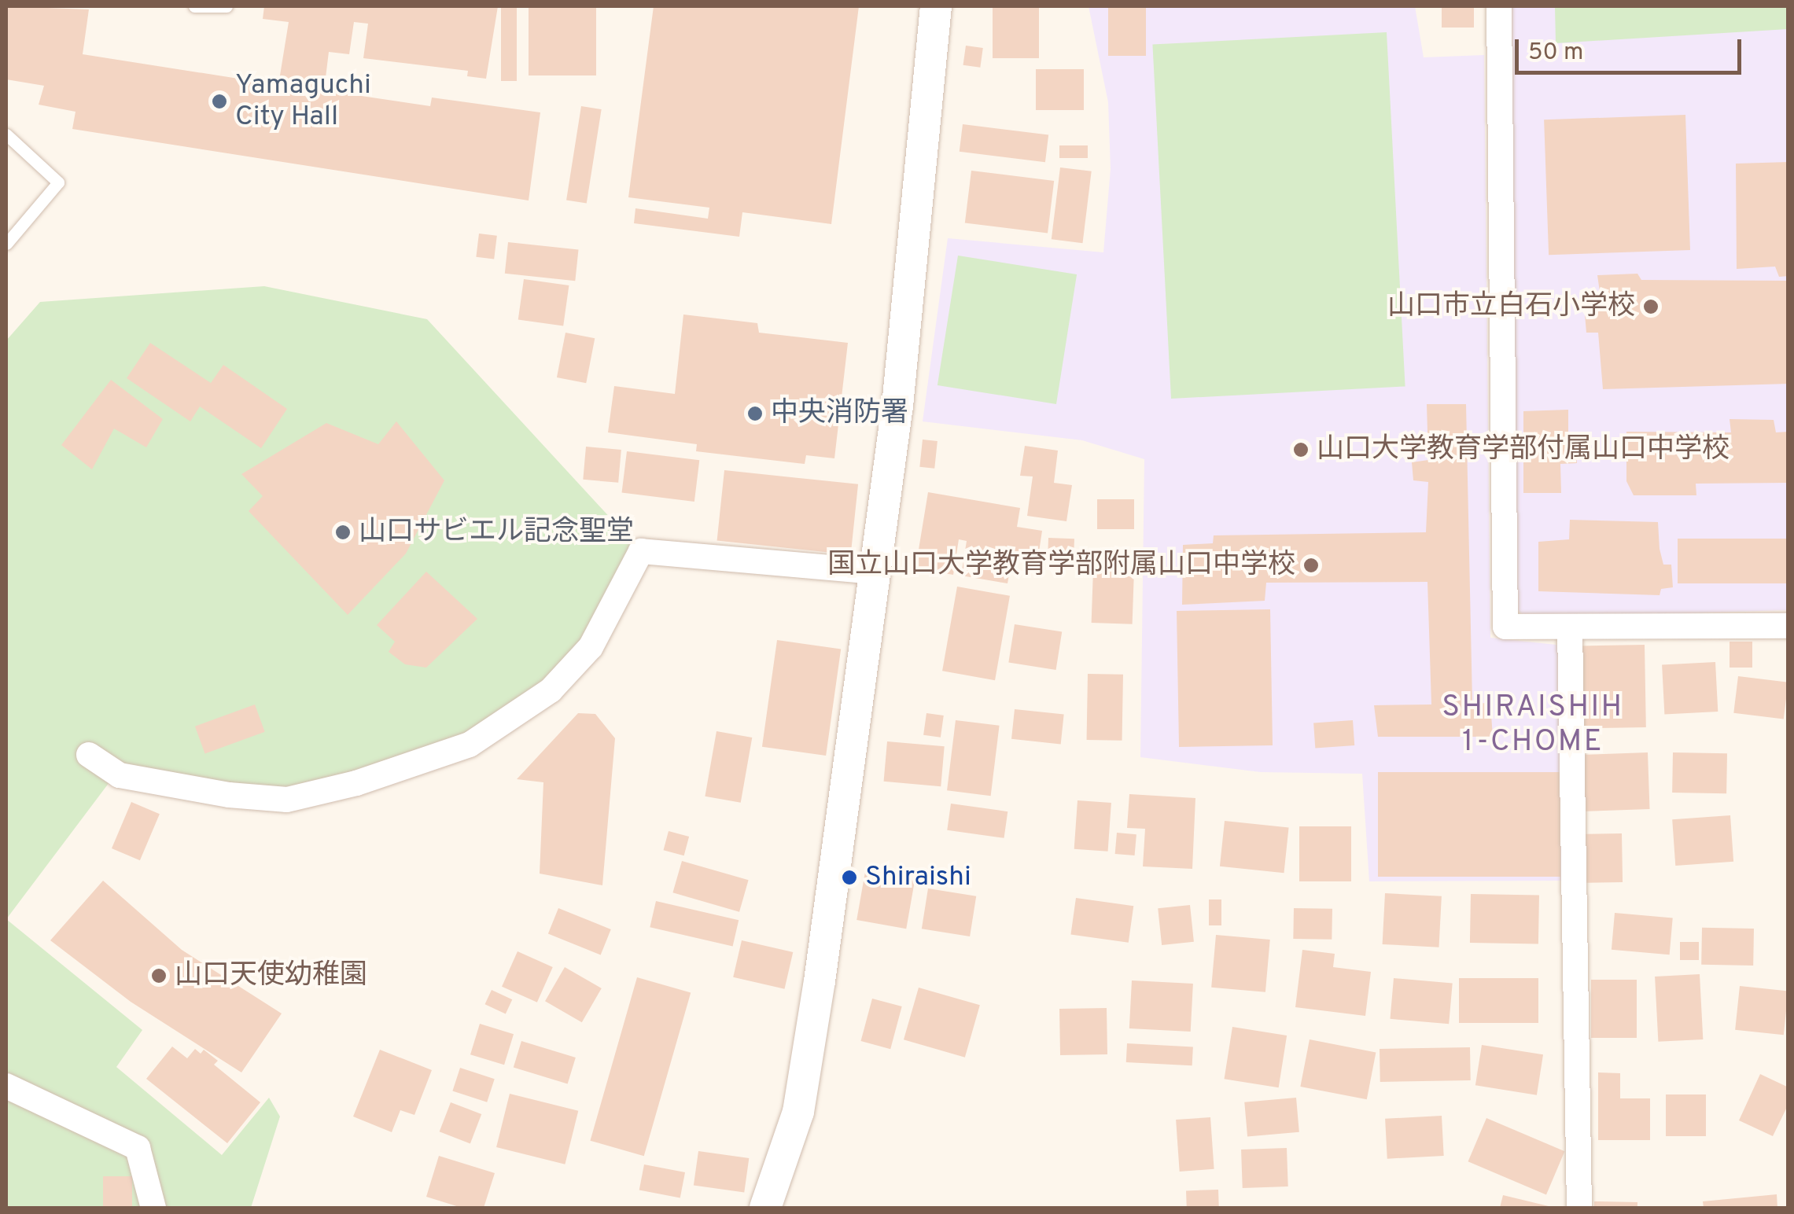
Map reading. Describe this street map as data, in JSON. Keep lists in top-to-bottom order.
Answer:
{
  "districts": ["SHIRAISHIH 1-CHOME"],
  "places": [
    "Yamaguchi City Hall",
    "山口市立白石小学校",
    "中央消防署",
    "山口大学教育学部付属山口中学校",
    "山口サビエル記念聖堂",
    "国立山口大学教育学部附属山口中学校",
    "Shiraishi",
    "山口天使幼稚園"
  ],
  "scale_bar": "50 m"
}
